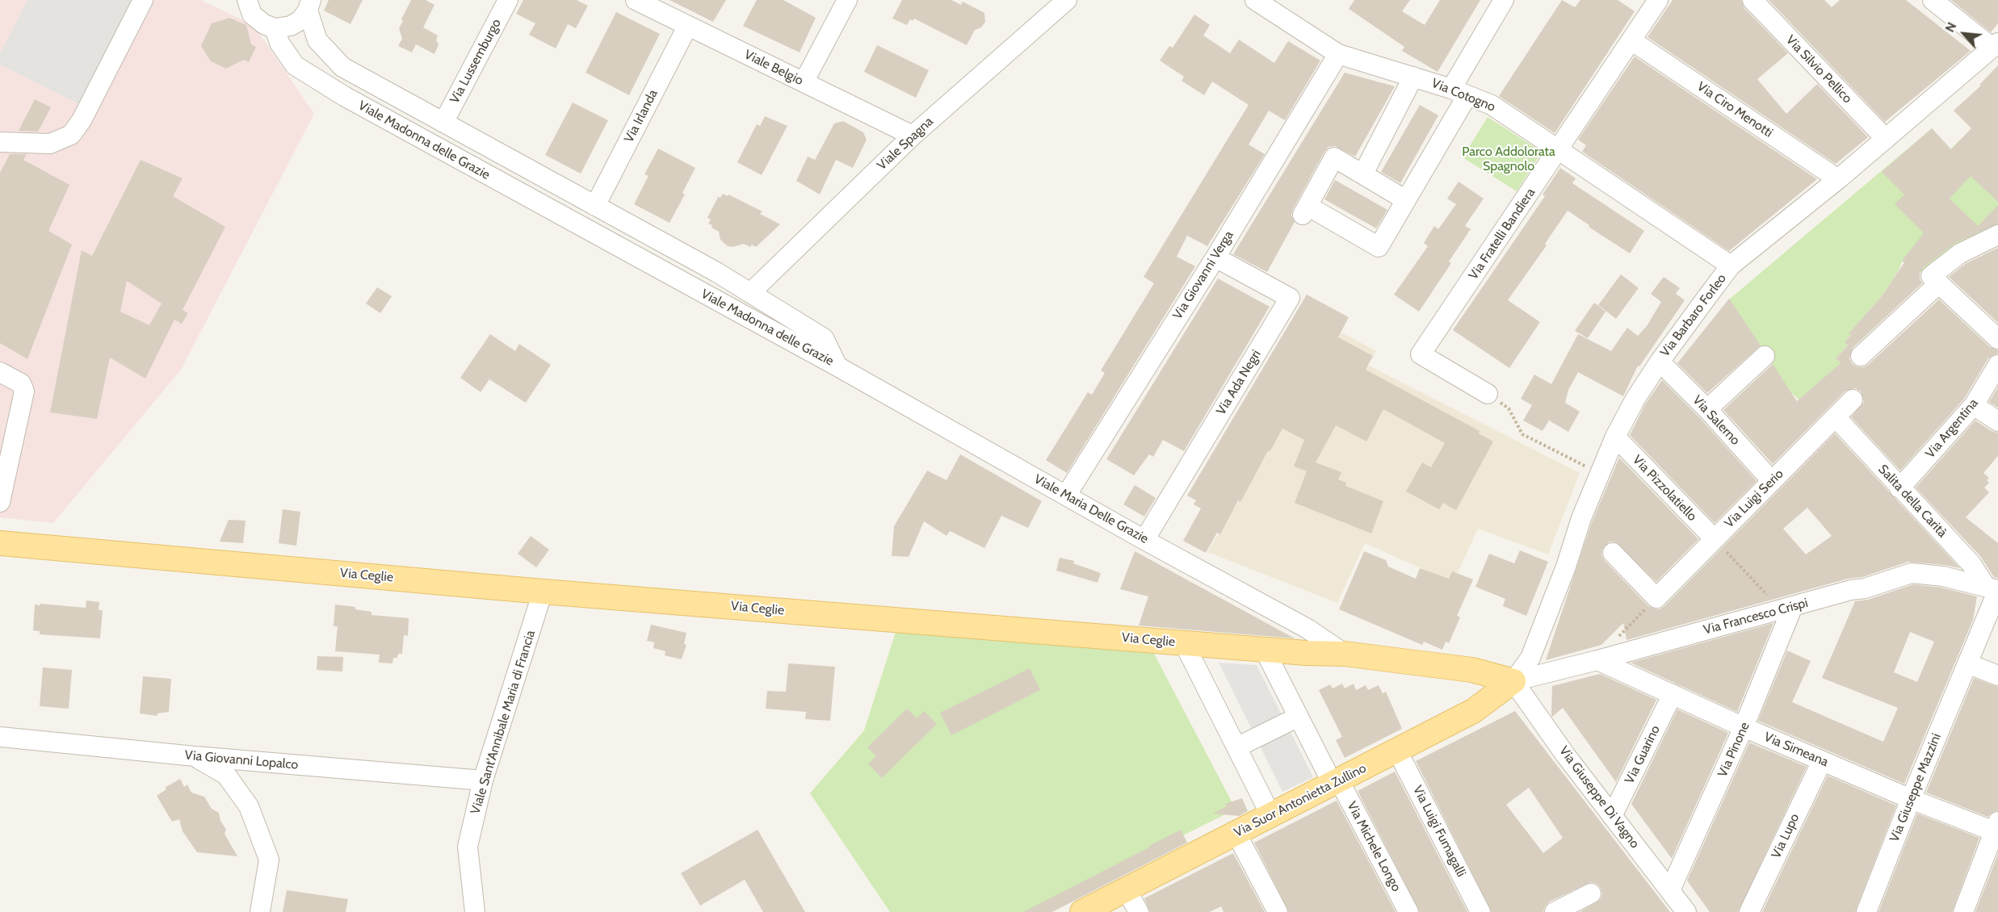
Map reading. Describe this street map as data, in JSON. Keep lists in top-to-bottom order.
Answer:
{
  "streets": {
    "main road": ["Via Ceglie", "Via Suor Antonietta Zullino"],
    "street": [
      "Via Lussemburgo",
      "Viale Belgio",
      "Via Silvio Pellico",
      "Via Cotogno",
      "Via Ciro Menotti",
      "Via Irlanda",
      "Viale Madonna delle Grazie",
      "Viale Spagna",
      "Via Fratelli Bandiera",
      "Via Giovanni Verga",
      "Via Barbaro Forleo",
      "Via Ada Negri",
      "Via Salerno",
      "Via Argentina",
      "Via Pizzolatiello",
      "Via Luigi Serio",
      "Salita della Carità",
      "Viale Maria Delle Grazie",
      "Via Francesco Crispi",
      "Viale Sant'Annibale Maria di Francia",
      "Via Pinone",
      "Via Simeana",
      "Via Guarino",
      "Via Giovanni Lopalco",
      "Via Giuseppe Mazzini",
      "Via Giuseppe Di Vagno",
      "Via Luigi Fumagalli",
      "Via Lupo",
      "Via Michele Longo"
    ]
  },
  "crossings": [
    ["Via Lussemburgo", "Viale Madonna delle Grazie"],
    ["Viale Belgio", "Via Irlanda"],
    ["Viale Belgio", "Viale Spagna"],
    ["Via Silvio Pellico", "Via Barbaro Forleo"],
    ["Via Cotogno", "Via Fratelli Bandiera"],
    ["Via Cotogno", "Via Giovanni Verga"],
    ["Via Cotogno", "Via Barbaro Forleo"],
    ["Via Ciro Menotti", "Via Fratelli Bandiera"],
    ["Via Ciro Menotti", "Via Barbaro Forleo"],
    ["Via Irlanda", "Viale Madonna delle Grazie"],
    ["Viale Madonna delle Grazie", "Viale Spagna"],
    ["Viale Madonna delle Grazie", "Viale Maria Delle Grazie"],
    ["Via Giovanni Verga", "Via Ada Negri"],
    ["Via Giovanni Verga", "Viale Maria Delle Grazie"],
    ["Via Barbaro Forleo", "Via Salerno"],
    ["Via Barbaro Forleo", "Via Pizzolatiello"],
    ["Via Barbaro Forleo", "Via Ceglie"],
    ["Via Barbaro Forleo", "Via Francesco Crispi"],
    ["Via Barbaro Forleo", "Via Giuseppe Di Vagno"],
    ["Via Barbaro Forleo", "Via Suor Antonietta Zullino"],
    ["Via Ada Negri", "Viale Maria Delle Grazie"],
    ["Via Salerno", "Via Luigi Serio"],
    ["Via Argentina", "Salita della Carità"],
    ["Via Pizzolatiello", "Via Luigi Serio"],
    ["Via Luigi Serio", "Salita della Carità"],
    ["Salita della Carità", "Via Francesco Crispi"],
    ["Salita della Carità", "Via Giuseppe Mazzini"],
    ["Viale Maria Delle Grazie", "Via Ceglie"],
    ["Via Ceglie", "Via Francesco Crispi"],
    ["Via Ceglie", "Viale Sant'Annibale Maria di Francia"],
    ["Via Ceglie", "Via Giuseppe Di Vagno"],
    ["Via Ceglie", "Via Suor Antonietta Zullino"],
    ["Via Ceglie", "Via Michele Longo"],
    ["Via Francesco Crispi", "Via Pinone"],
    ["Via Francesco Crispi", "Via Simeana"],
    ["Via Francesco Crispi", "Via Giuseppe Mazzini"],
    ["Via Francesco Crispi", "Via Giuseppe Di Vagno"],
    ["Via Francesco Crispi", "Via Suor Antonietta Zullino"],
    ["Viale Sant'Annibale Maria di Francia", "Via Giovanni Lopalco"],
    ["Via Pinone", "Via Simeana"],
    ["Via Pinone", "Via Giuseppe Di Vagno"],
    ["Via Simeana", "Via Guarino"],
    ["Via Simeana", "Via Giuseppe Mazzini"],
    ["Via Simeana", "Via Lupo"],
    ["Via Guarino", "Via Giuseppe Di Vagno"],
    ["Via Giuseppe Di Vagno", "Via Suor Antonietta Zullino"],
    ["Via Suor Antonietta Zullino", "Via Luigi Fumagalli"],
    ["Via Suor Antonietta Zullino", "Via Michele Longo"]
  ],
  "parks": ["Parco Addolorata Spagnolo"],
  "north": "top left"
}
